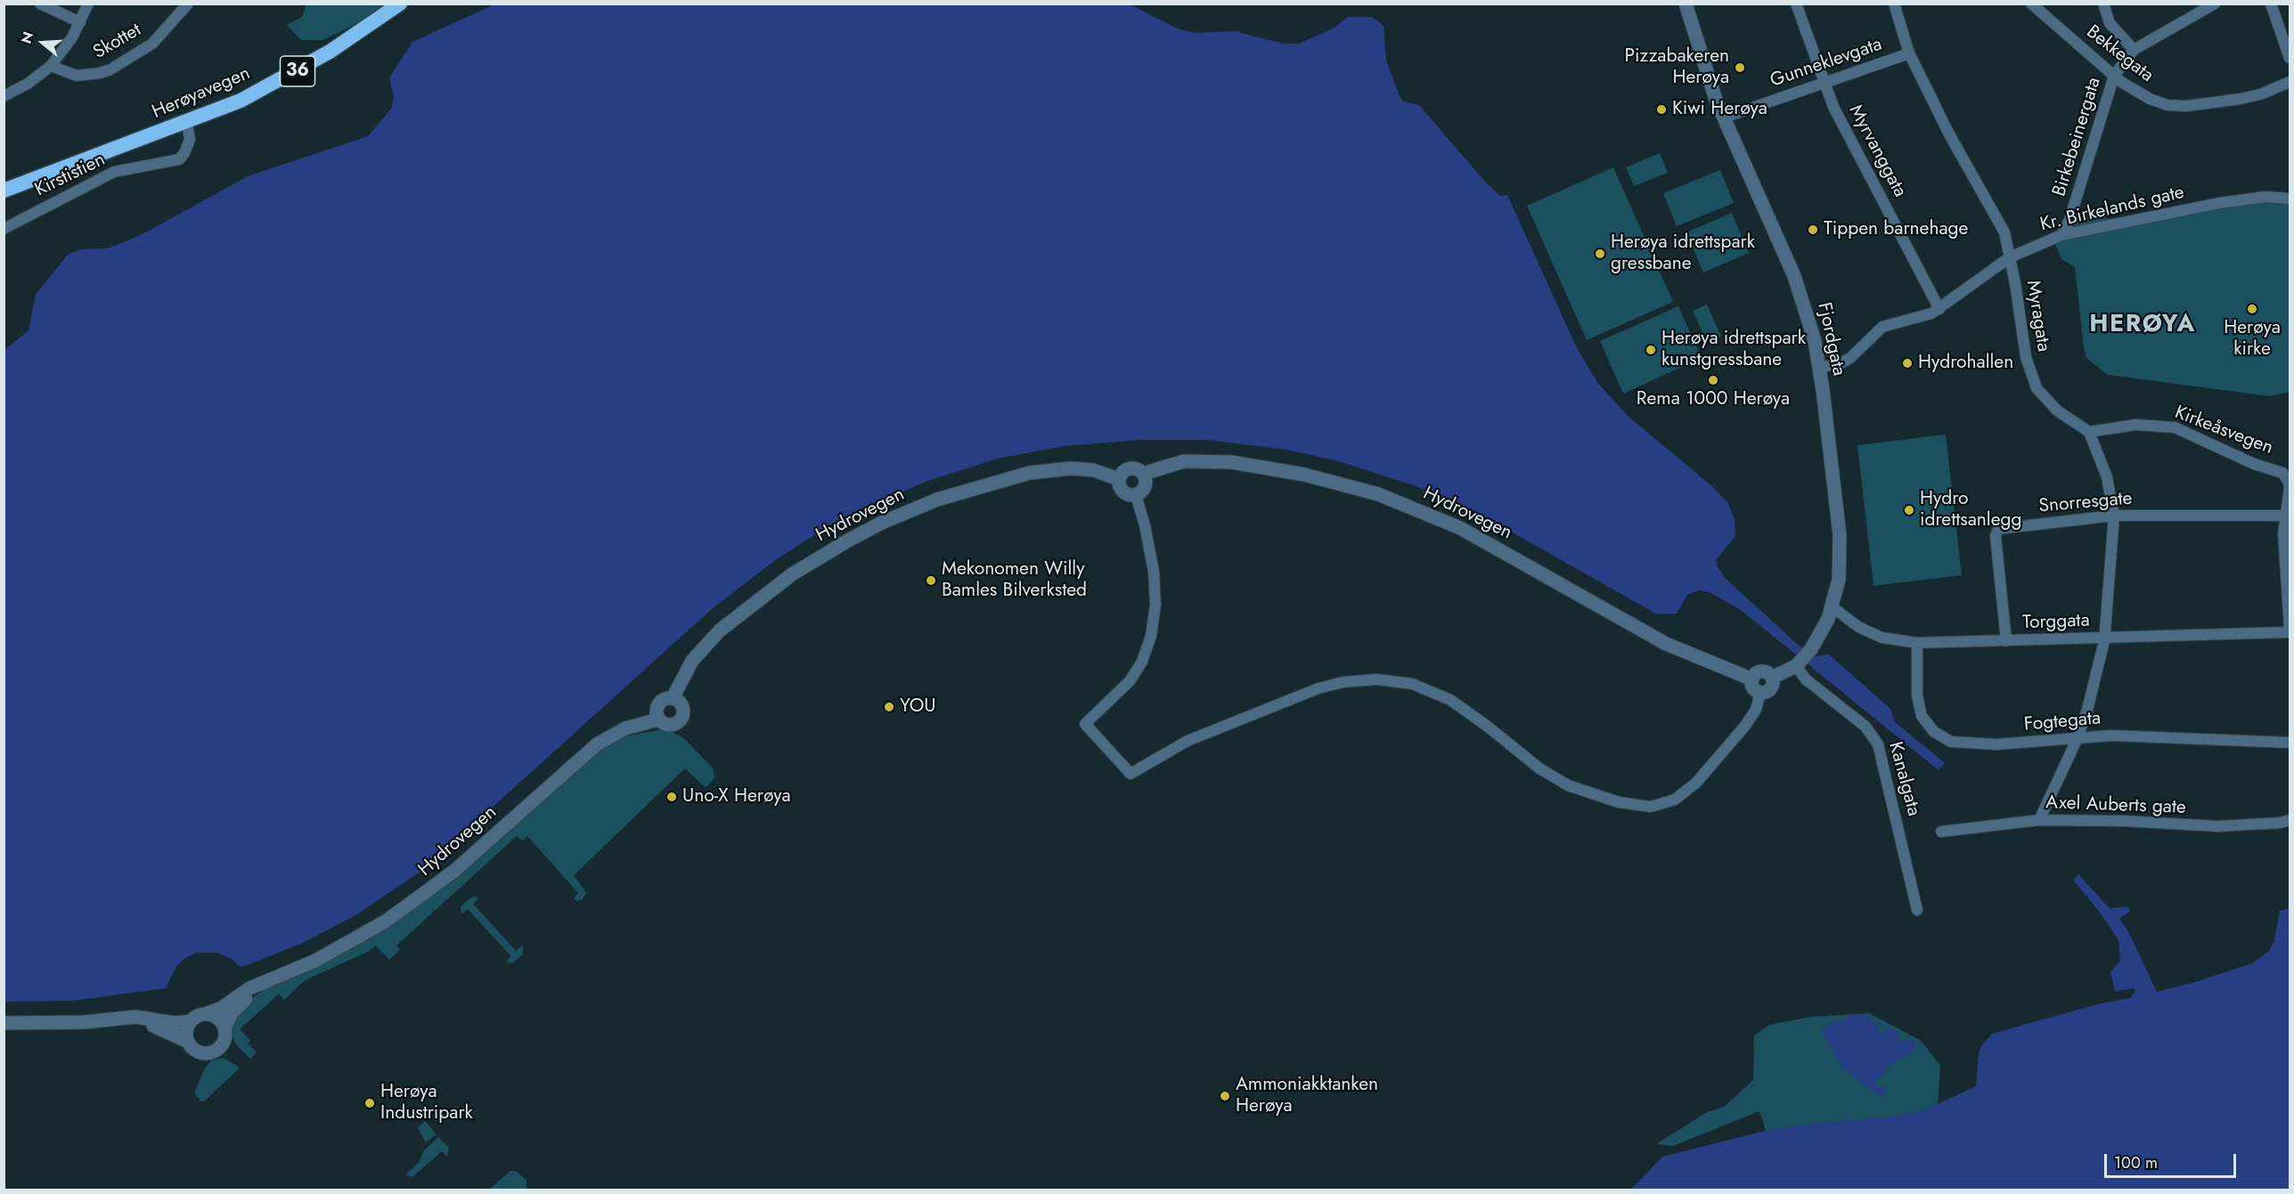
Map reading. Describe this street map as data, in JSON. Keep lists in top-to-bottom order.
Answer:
{
  "streets": {
    "highway": ["36", "Herøyavegen"],
    "street": [
      "Skottet",
      "Bekkegata",
      "Gunneklevgata",
      "Birkebeinergata",
      "Myrvanggata",
      "Kirstistien",
      "Kr. Birkelands gate",
      "Myragata",
      "Fjordgata",
      "Kirkeåsvegen",
      "Snorresgate",
      "Hydrovegen",
      "Torggata",
      "Fogtegata",
      "Kanalgata",
      "Axel Auberts gate"
    ]
  },
  "crossings": [
    ["Bekkegata", "Birkebeinergata"],
    ["Gunneklevgata", "Myrvanggata"],
    ["Gunneklevgata", "Myragata"],
    ["Gunneklevgata", "Fjordgata"],
    ["Herøyavegen", "Kirstistien"],
    ["Birkebeinergata", "Kr. Birkelands gate"],
    ["Myrvanggata", "Kr. Birkelands gate"],
    ["Kr. Birkelands gate", "Myragata"],
    ["Kr. Birkelands gate", "Fjordgata"],
    ["Myragata", "Kirkeåsvegen"],
    ["Fjordgata", "Torggata"],
    ["Fjordgata", "Kanalgata"],
    ["Kirkeåsvegen", "Snorresgate"],
    ["Snorresgate", "Torggata"],
    ["Torggata", "Fogtegata"]
  ],
  "districts": ["HERØYA"],
  "places": [
    "Pizzabakeren Herøya",
    "Kiwi Herøya",
    "Tippen barnehage",
    "Herøya idrettspark gressbane",
    "Herøya kirke",
    "Herøya idrettspark kunstgressbane",
    "Hydrohallen",
    "Rema 1000 Herøya",
    "Hydro idrettsanlegg",
    "Mekonomen Willy Bamles Bilverksted",
    "YOU",
    "Uno-X Herøya",
    "Ammoniakktanken Herøya",
    "Herøya Industripark"
  ],
  "scale_bar": "100 m",
  "north": "left"
}
